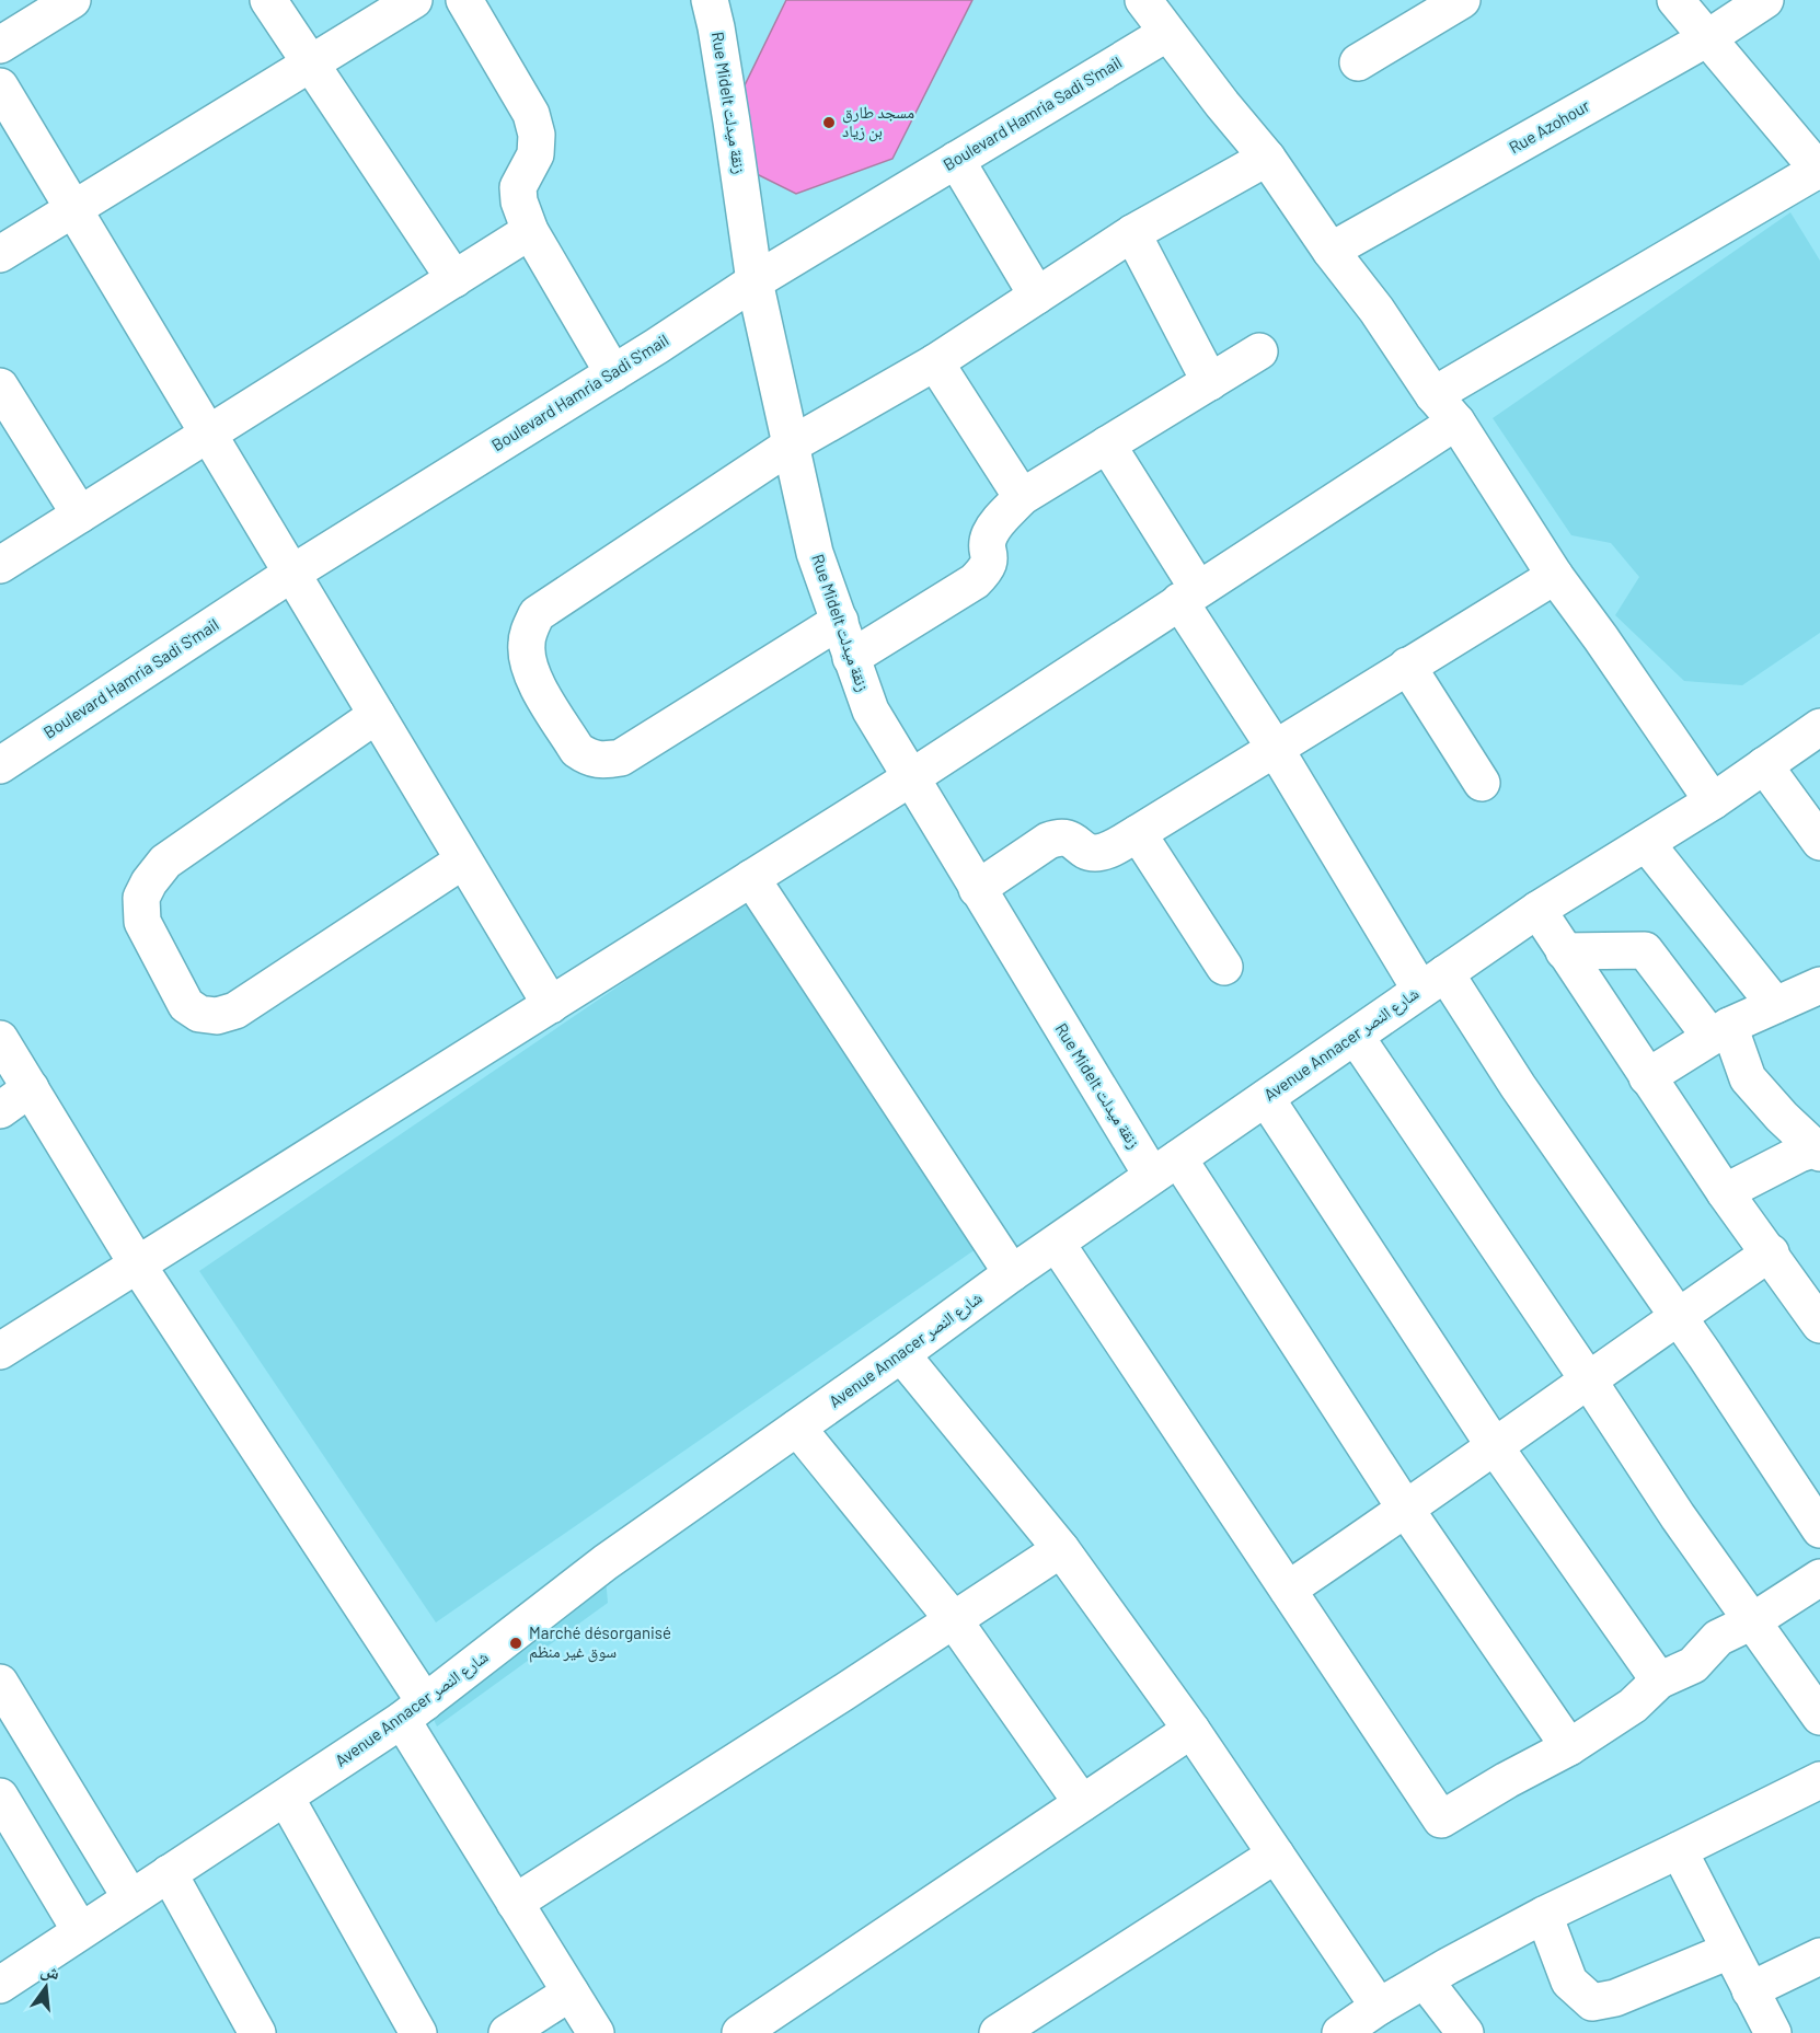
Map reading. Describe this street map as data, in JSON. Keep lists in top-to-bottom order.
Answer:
{
  "streets": {
    "street": [
      "Rue Midelt زنقة ميدلت",
      "Boulevard Hamria Sadi S'mail",
      "Rue Azohour",
      "Avenue Annacer شارع النصر"
    ]
  },
  "crossings": [
    ["Rue Midelt زنقة ميدلت", "Boulevard Hamria Sadi S'mail"],
    ["Rue Midelt زنقة ميدلت", "Avenue Annacer شارع النصر"]
  ],
  "places": ["مسجد طارق بن زياد", "Marché désorganisé سوق غير منظم"],
  "north": "top"
}
